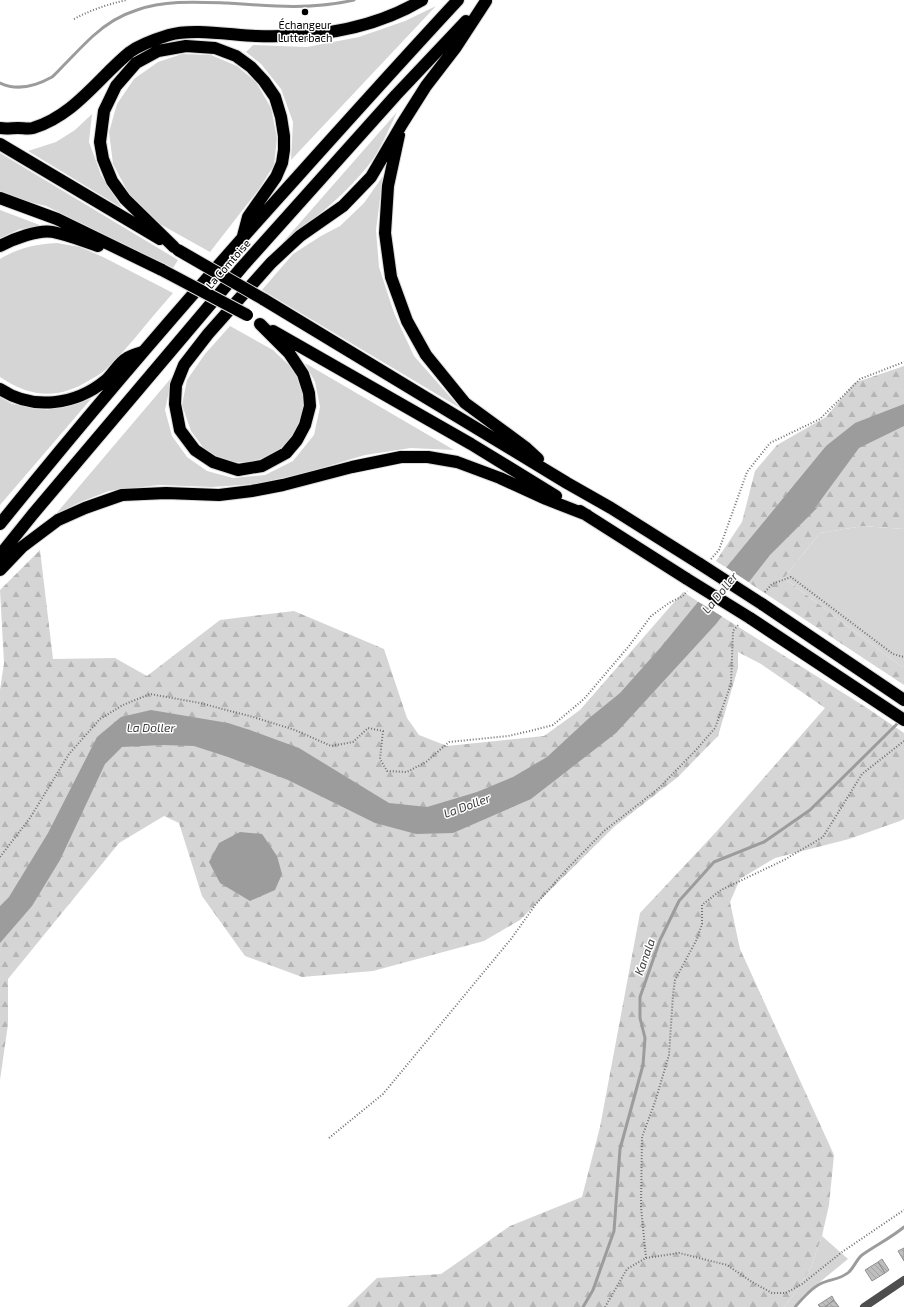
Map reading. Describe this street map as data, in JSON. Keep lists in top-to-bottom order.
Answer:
{
  "streets": {
    "highway": ["La Comtoise"]
  },
  "water": ["La Doller", "Kanala"],
  "places": ["Échangeur Lutterbach"]
}
